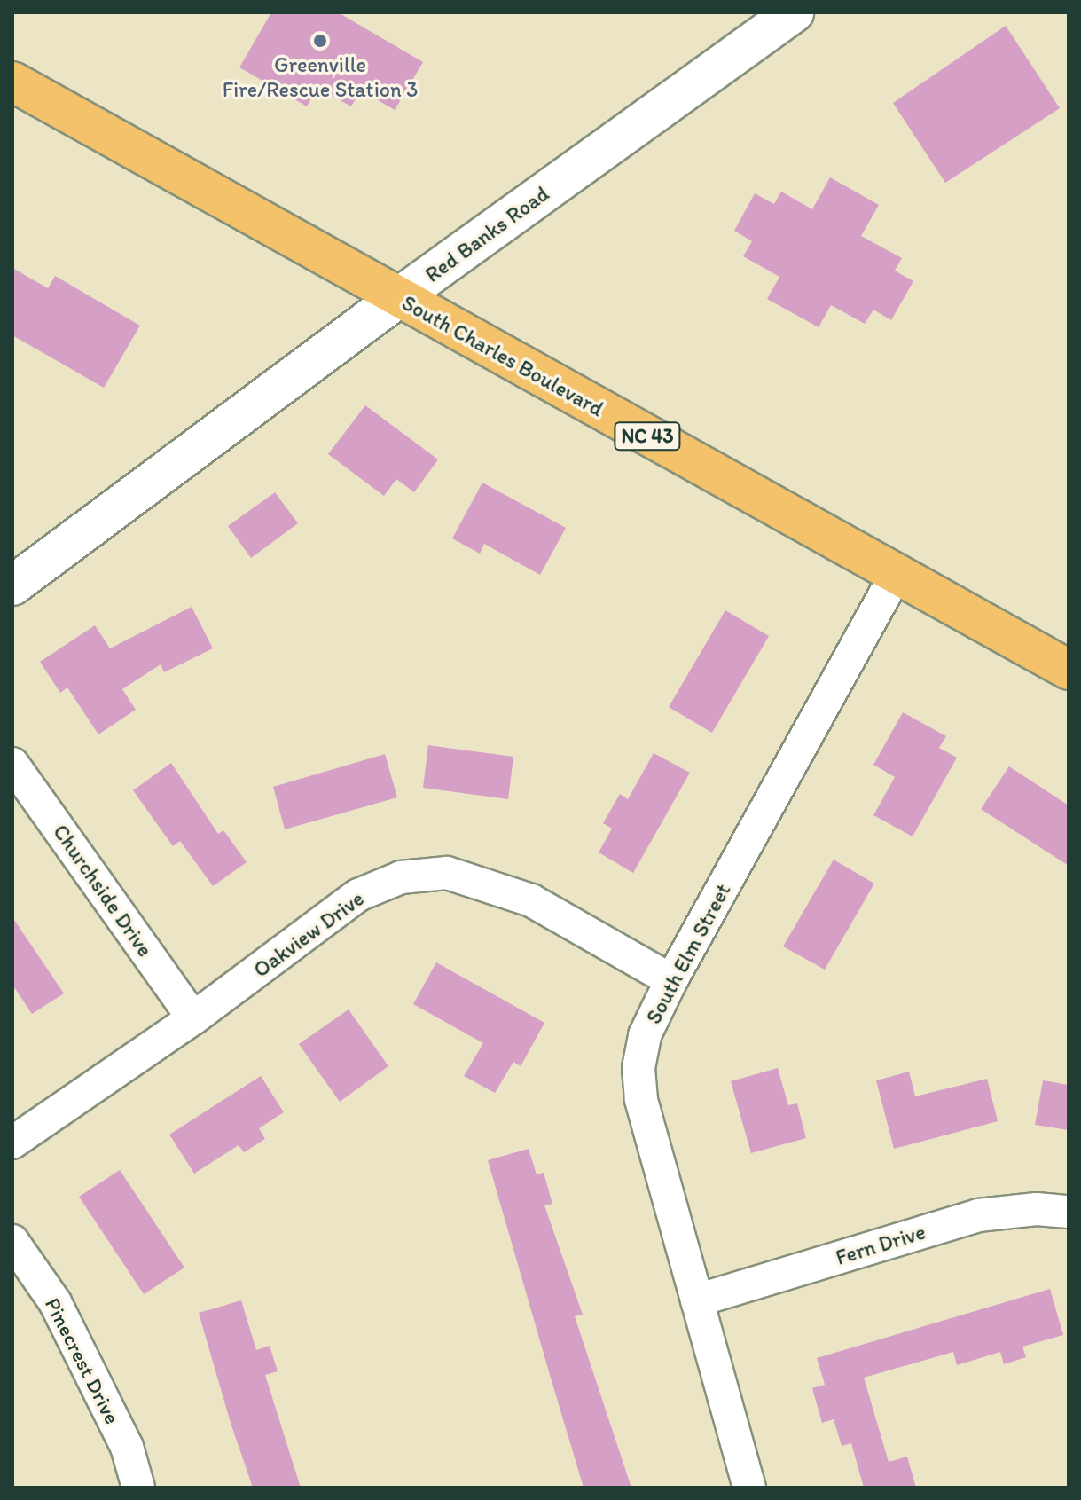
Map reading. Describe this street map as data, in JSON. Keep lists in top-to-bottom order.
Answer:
{
  "streets": {
    "main road": ["South Charles Boulevard", "NC 43"],
    "street": [
      "Red Banks Road",
      "Churchside Drive",
      "Oakview Drive",
      "South Elm Street",
      "Fern Drive",
      "Pinecrest Drive"
    ]
  },
  "crossings": [
    ["Red Banks Road", "South Charles Boulevard"],
    ["South Charles Boulevard", "South Elm Street"],
    ["Churchside Drive", "Oakview Drive"],
    ["Oakview Drive", "South Elm Street"],
    ["South Elm Street", "Fern Drive"]
  ],
  "places": ["Greenville Fire/Rescue Station 3"]
}
